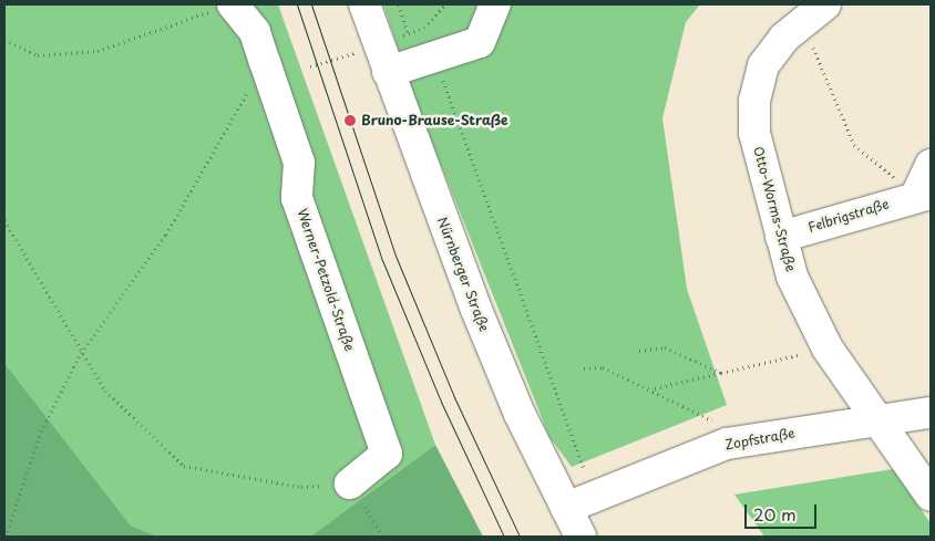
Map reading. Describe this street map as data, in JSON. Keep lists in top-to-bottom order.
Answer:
{
  "streets": {
    "street": [
      "Otto-Worms-Straße",
      "Felbrigstraße",
      "Nürnberger Straße",
      "Werner-Petzold-Straße",
      "Zopfstraße"
    ]
  },
  "crossings": [
    ["Otto-Worms-Straße", "Felbrigstraße"],
    ["Otto-Worms-Straße", "Zopfstraße"],
    ["Nürnberger Straße", "Zopfstraße"]
  ],
  "places": ["Bruno-Brause-Straße"],
  "scale_bar": "20 m"
}
